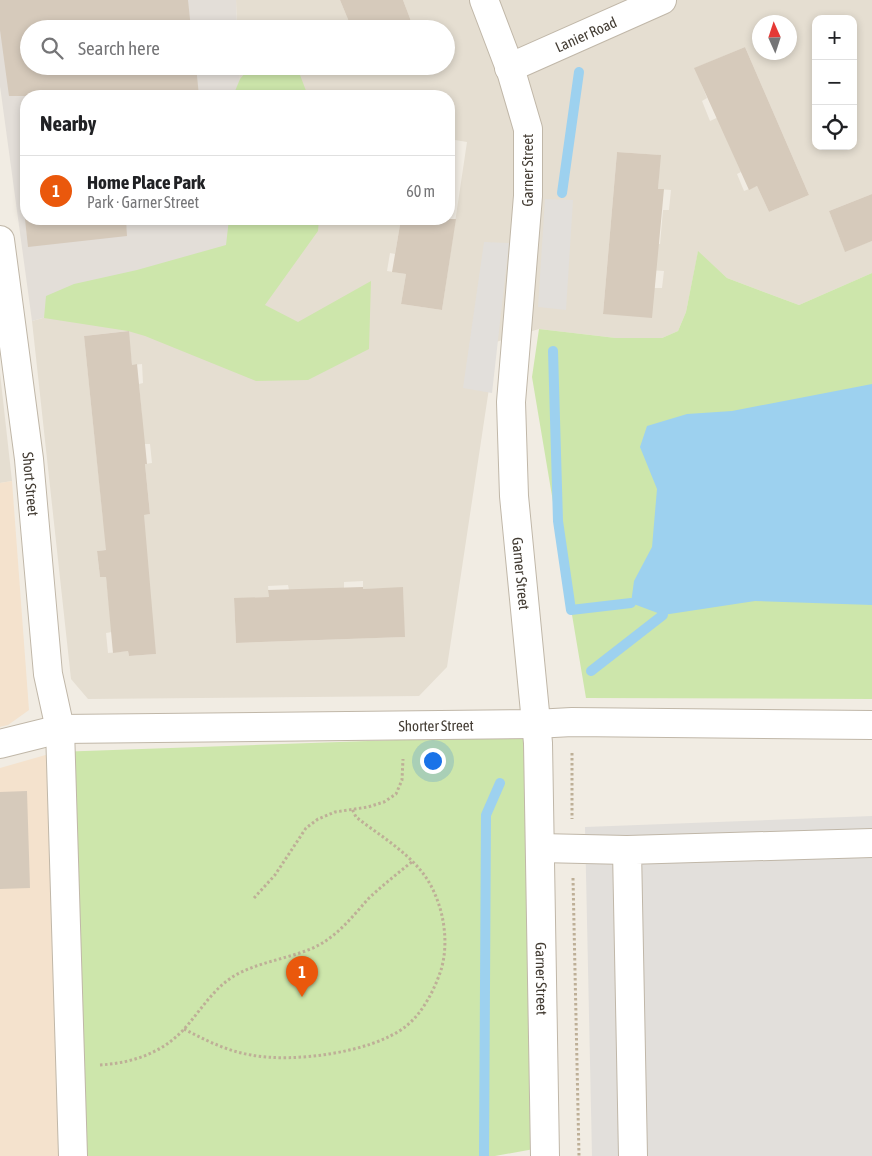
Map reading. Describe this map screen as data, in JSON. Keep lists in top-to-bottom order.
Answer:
{
  "streets": {
    "street": [
      "Lanier Road",
      "Garner Street",
      "Short Street",
      "Shorter Street"
    ]
  },
  "crossings": [
    ["Lanier Road", "Garner Street"],
    ["Garner Street", "Shorter Street"],
    ["Short Street", "Shorter Street"]
  ],
  "north": "top",
  "page": {
    "map_buttons": ["+", "−"],
    "search": "Search here",
    "heading": "Nearby",
    "list": [
      {
        "mark": "1",
        "name": "Home Place Park",
        "note": "Park · Garner Street",
        "value": "60 m"
      }
    ],
    "pins": "1"
  }
}
